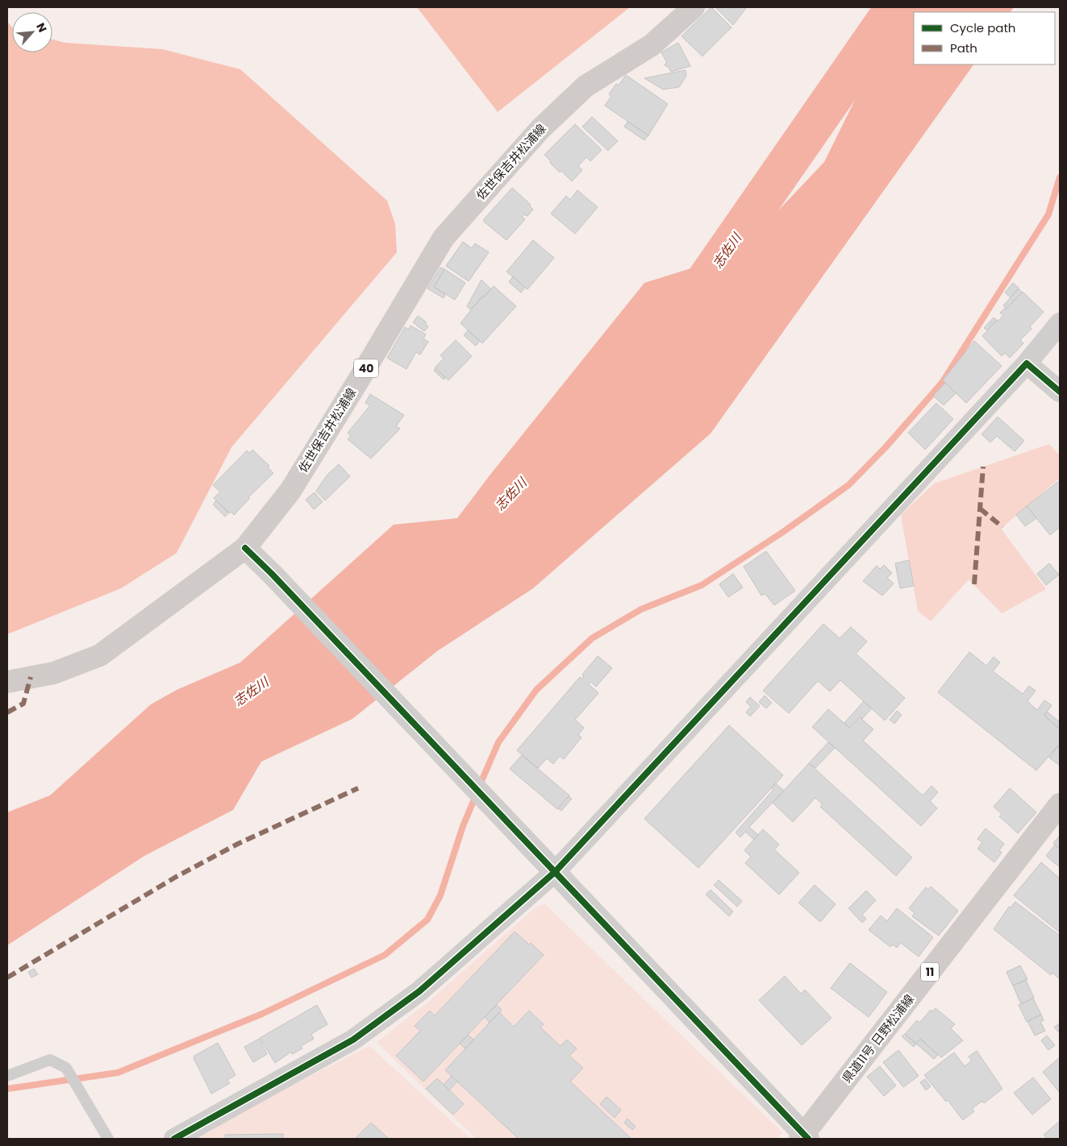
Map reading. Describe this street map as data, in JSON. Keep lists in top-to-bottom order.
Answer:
{
  "streets": {
    "main road": [
      "佐世保吉井松浦線",
      "40",
      "11",
      "県道11号 日野松浦線"
    ]
  },
  "water": ["志佐川"],
  "legend": ["Cycle path", "Path"],
  "north": "top right"
}
